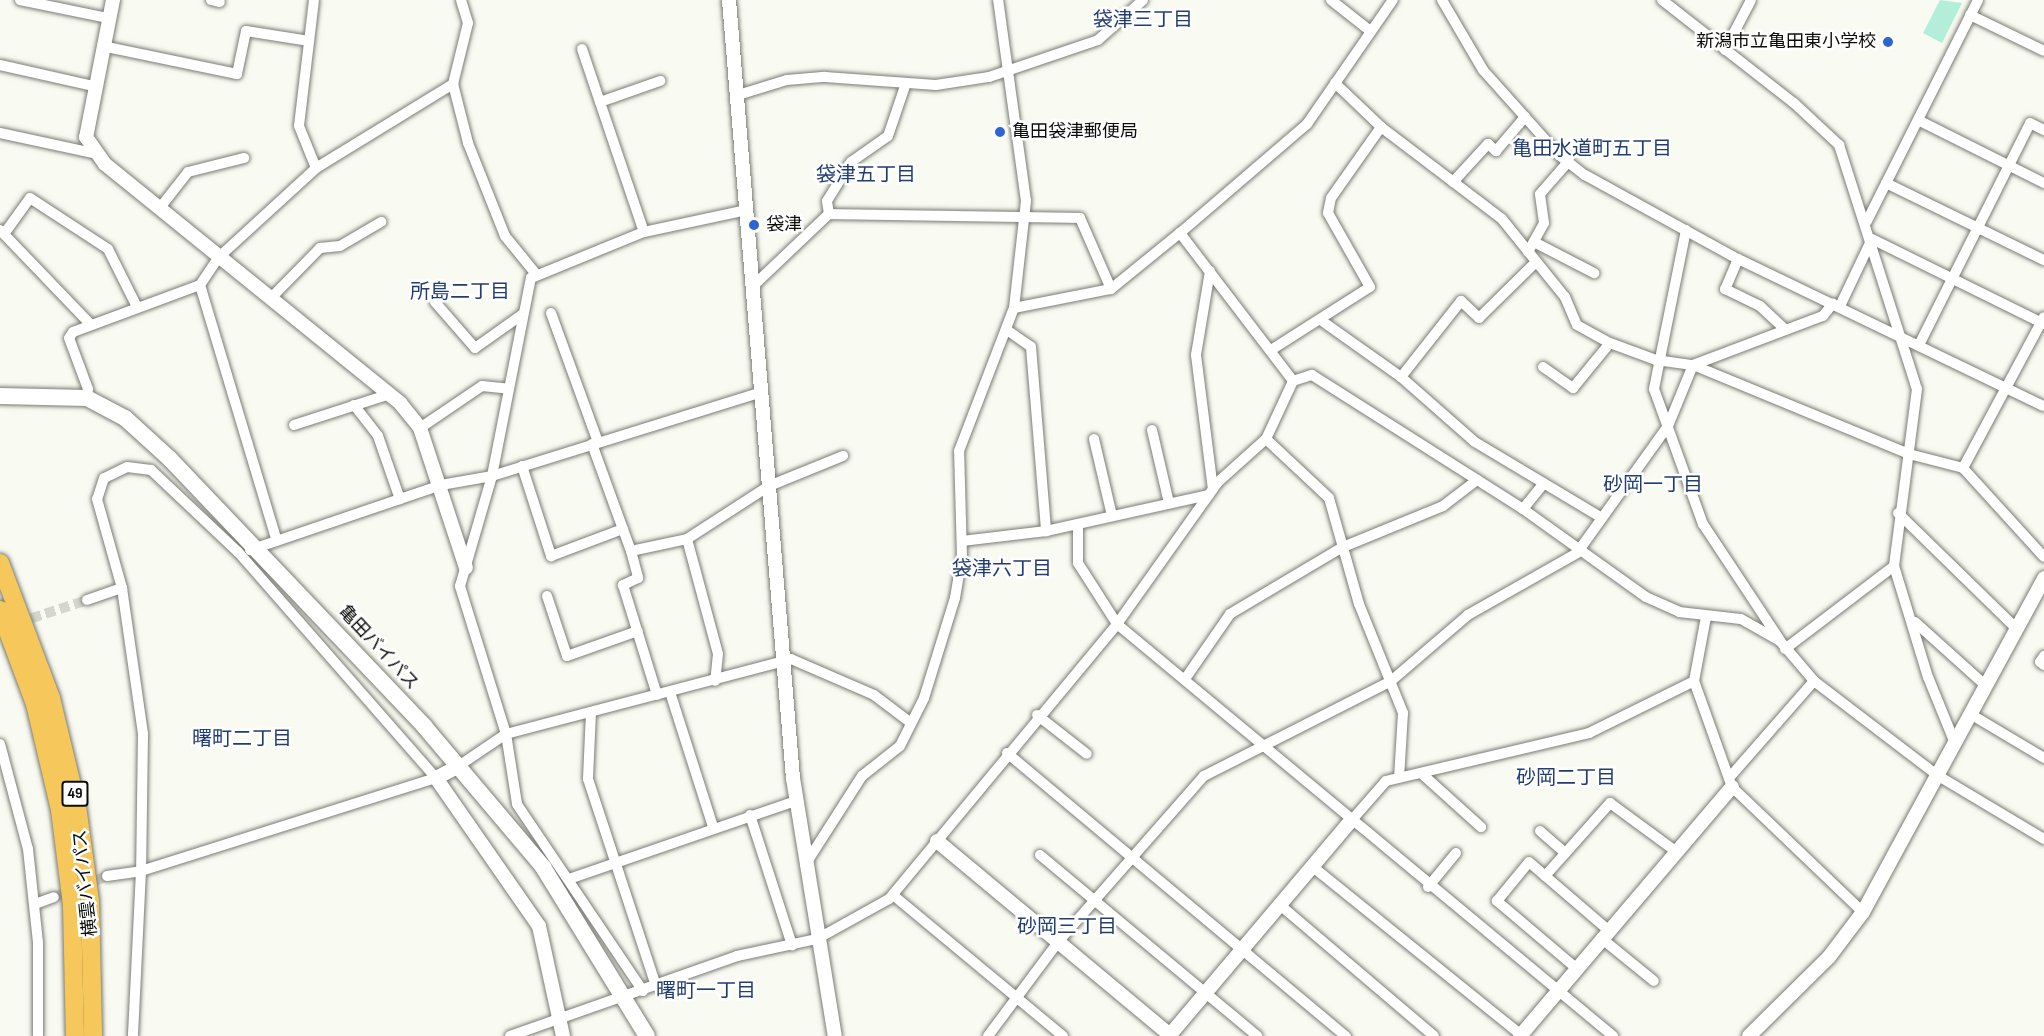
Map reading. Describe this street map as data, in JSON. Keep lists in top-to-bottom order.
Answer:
{
  "streets": {
    "highway": ["49", "横雲バイパス"],
    "main road": ["亀田バイパス"]
  },
  "districts": [
    "袋津三丁目",
    "亀田水道町五丁目",
    "袋津五丁目",
    "所島二丁目",
    "砂岡一丁目",
    "袋津六丁目",
    "曙町二丁目",
    "砂岡二丁目",
    "砂岡三丁目",
    "曙町一丁目"
  ],
  "places": ["新潟市立亀田東小学校", "亀田袋津郵便局", "袋津"]
}
